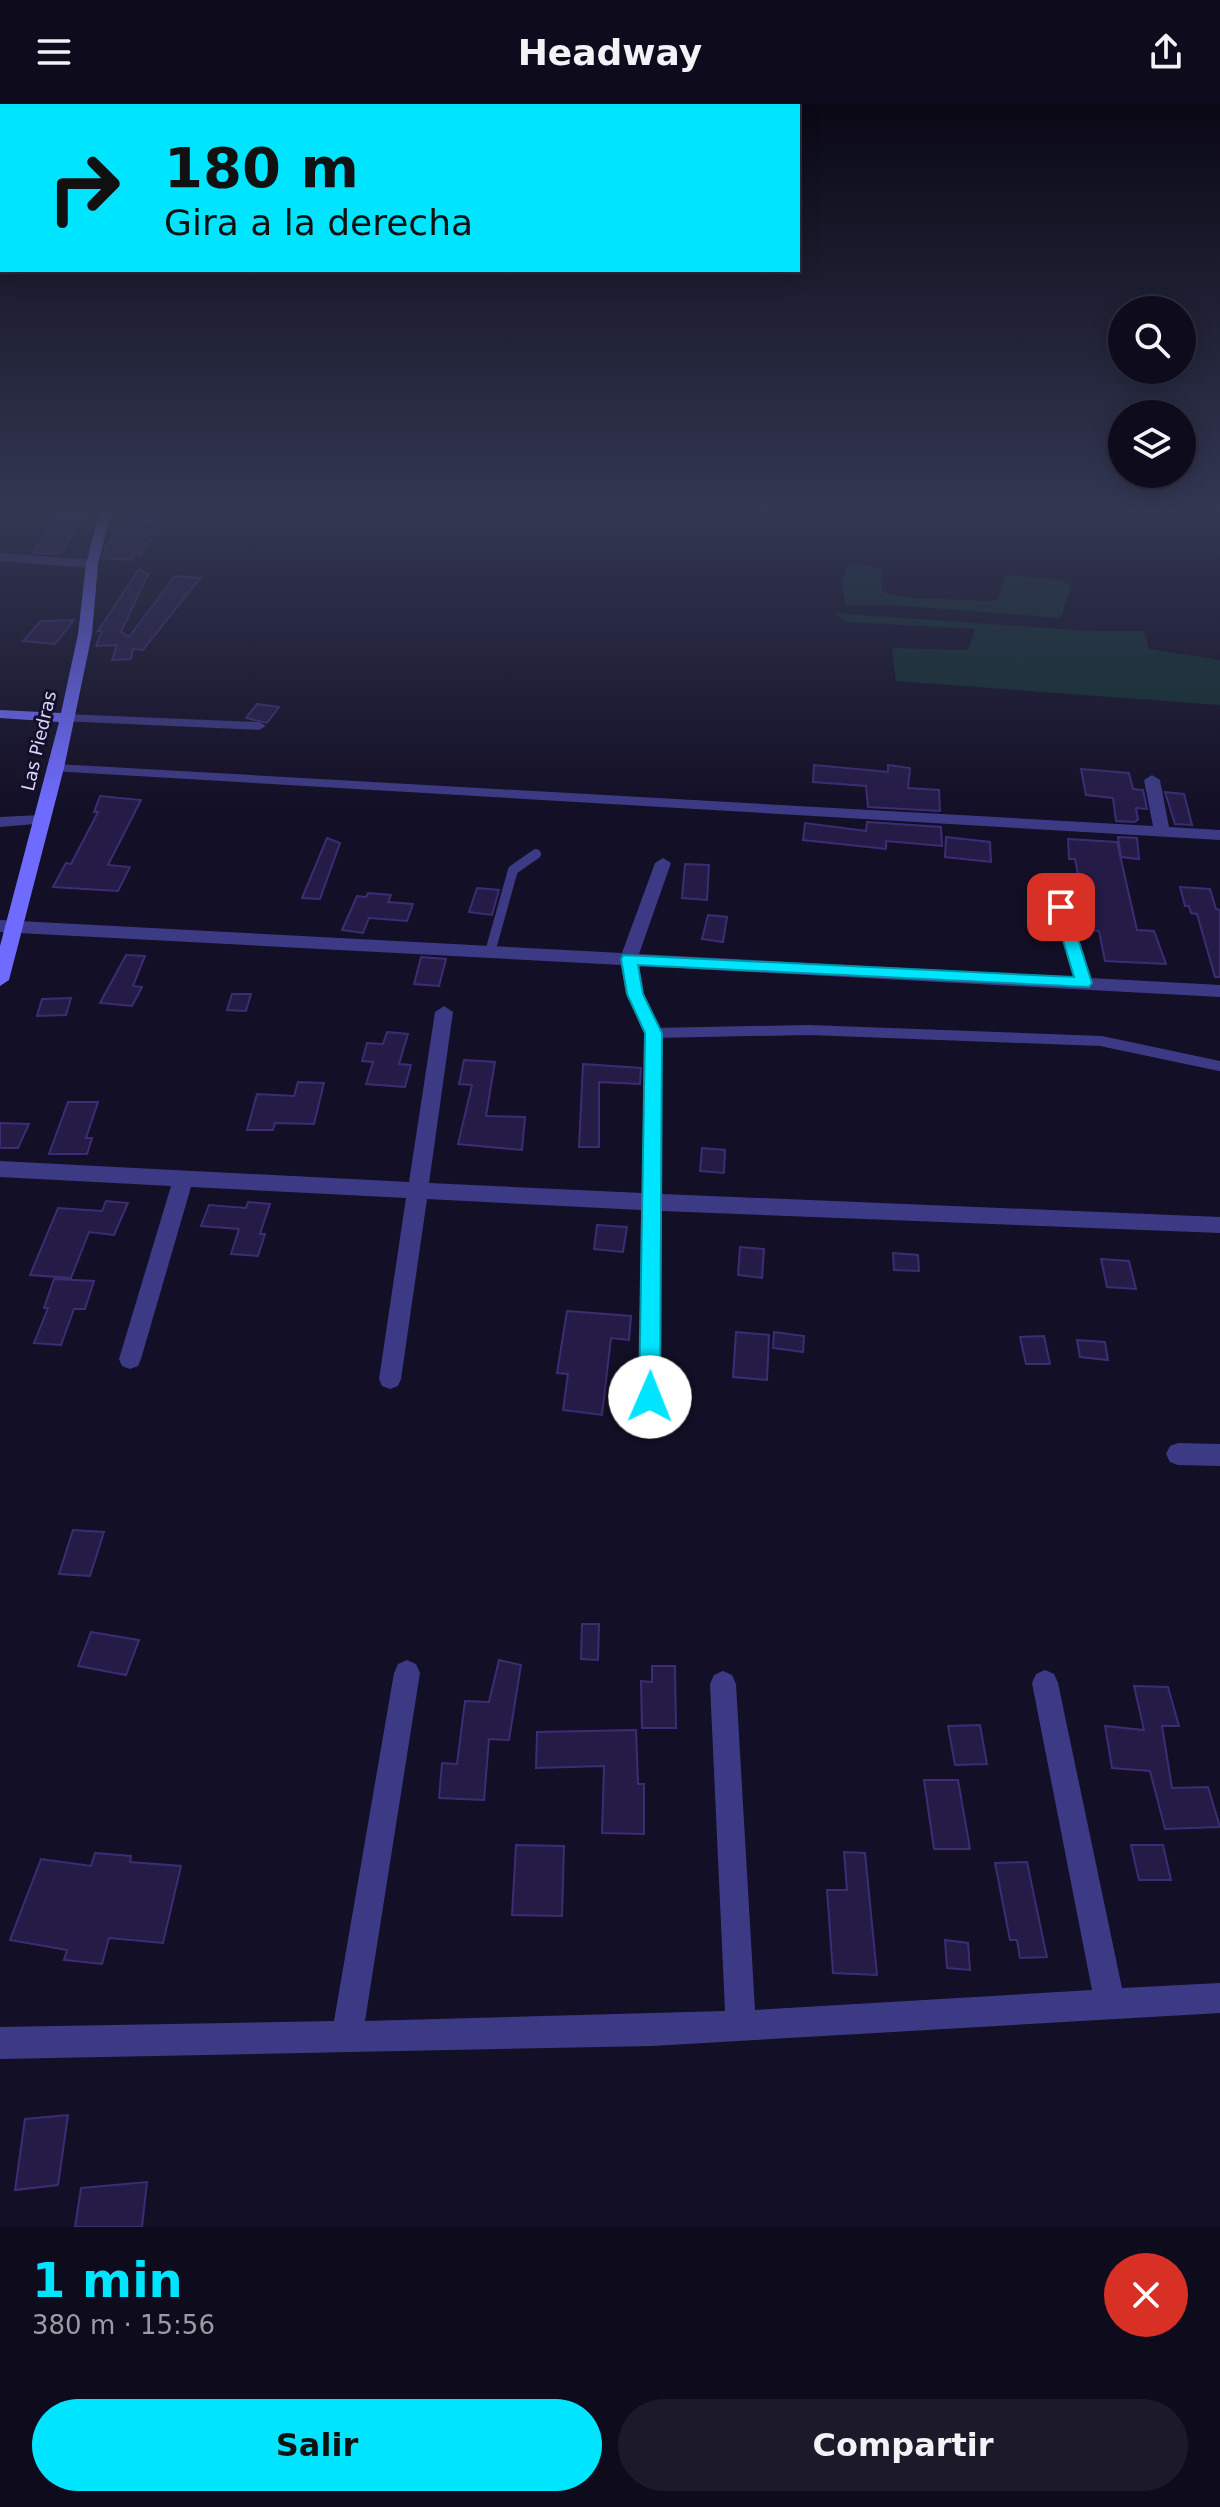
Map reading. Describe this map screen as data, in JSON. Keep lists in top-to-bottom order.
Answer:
{
  "streets": {
    "street": ["Las Piedras"]
  },
  "page": {
    "header": "Headway",
    "turn": ["180 m", "Gira a la derecha"],
    "heading": ["1 min", "380 m · 15:56"],
    "buttons": ["Salir", "Compartir"]
  }
}
